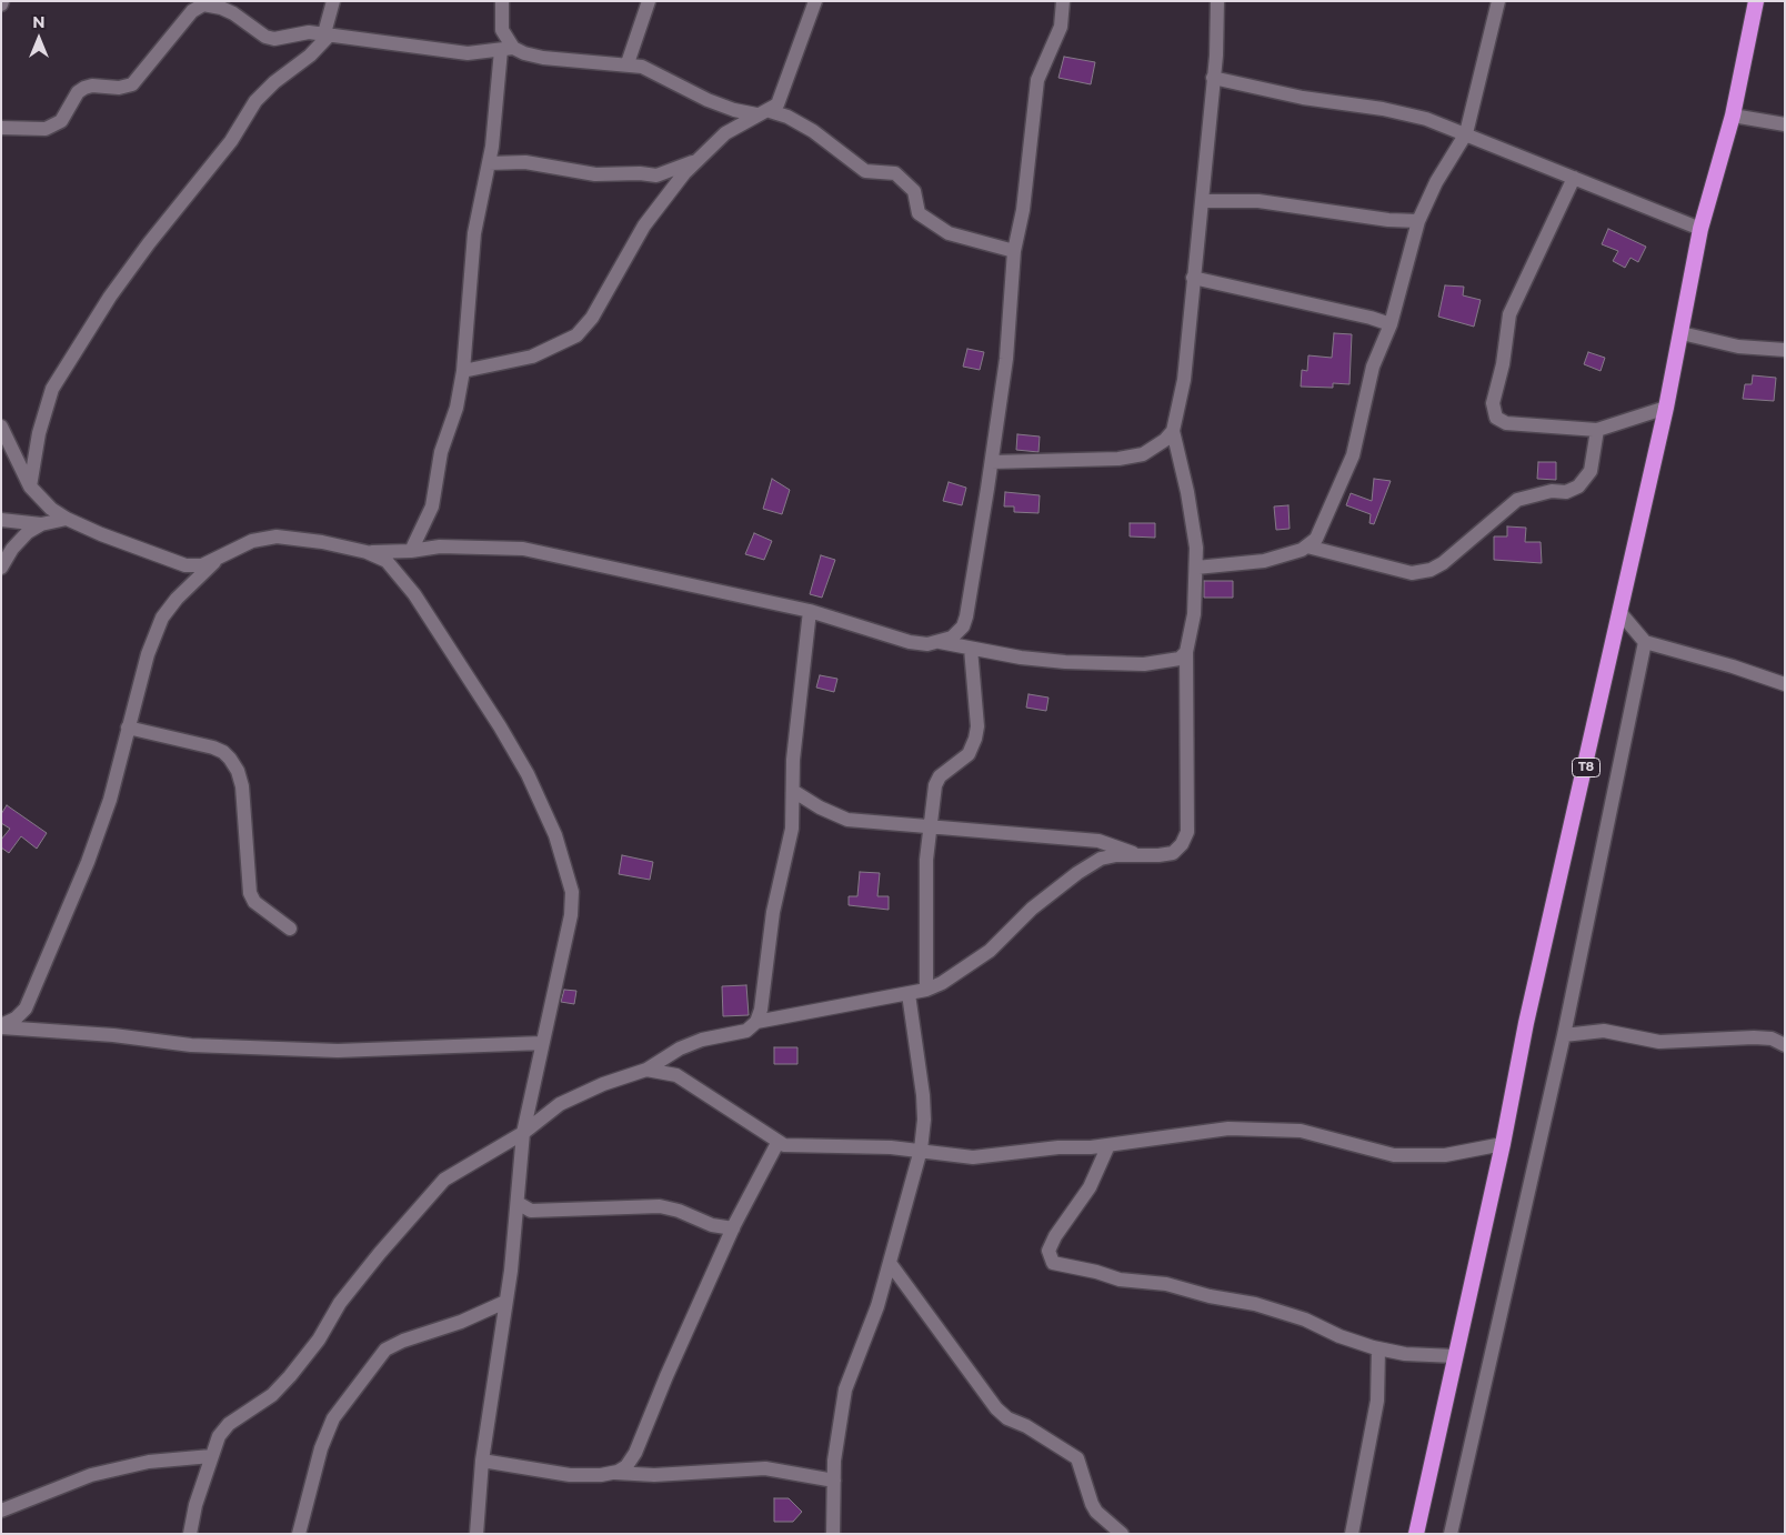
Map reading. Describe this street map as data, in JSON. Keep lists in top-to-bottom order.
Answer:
{
  "streets": {
    "highway": ["T8"]
  },
  "north": "top"
}
